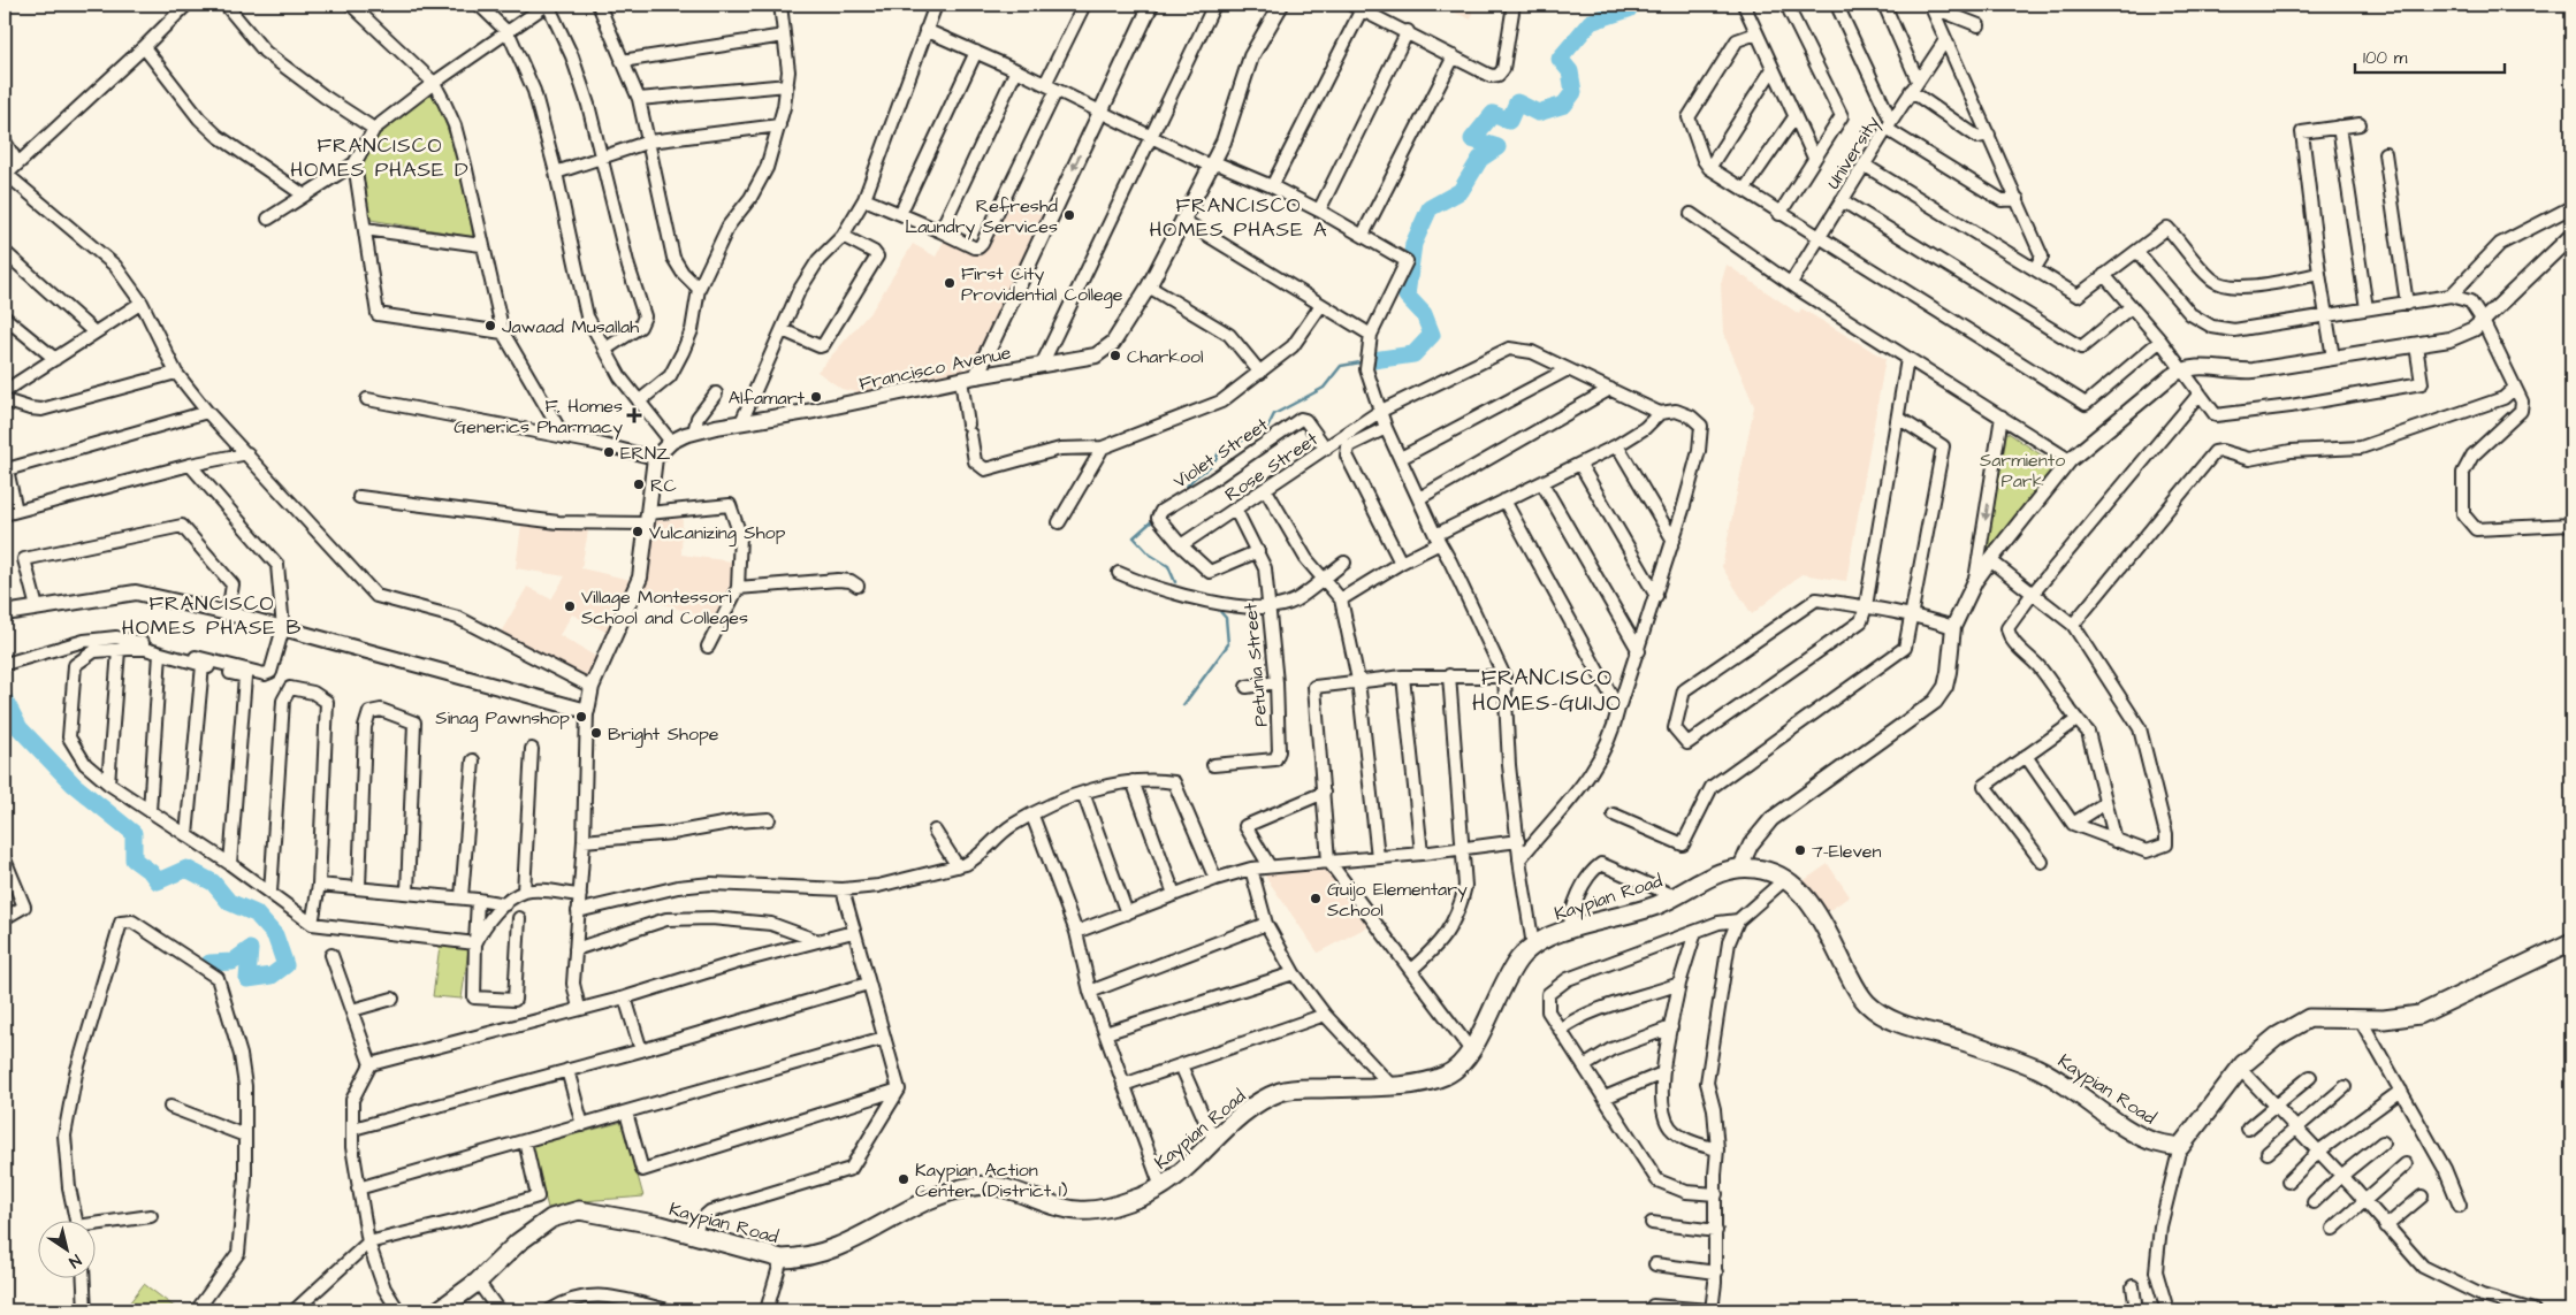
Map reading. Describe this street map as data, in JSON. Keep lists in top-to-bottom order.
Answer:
{
  "streets": {
    "main road": ["Kaypian Road"],
    "street": [
      "University",
      "Francisco Avenue",
      "Violet Street",
      "Rose Street",
      "Petunia Street"
    ]
  },
  "crossings": [
    ["Violet Street", "Rose Street"],
    ["Rose Street", "Petunia Street"]
  ],
  "districts": [
    "FRANCISCO HOMES PHASE D",
    "FRANCISCO HOMES PHASE A",
    "FRANCISCO HOMES PHASE B",
    "FRANCISCO HOMES–GUIJO"
  ],
  "parks": ["Sarmiento Park"],
  "places": {
    "other": [
      "Refreshd Laundry Services",
      "First City Providential College",
      "Jawaad Musallah",
      "Charkool",
      "Alfamart",
      "ERNZ",
      "RC",
      "Vulcanizing Shop",
      "Village Montessori School and Colleges",
      "Sinag Pawnshop",
      "Bright Shope",
      "7-Eleven",
      "Guijo Elementary School",
      "Kaypian Action Center (District 1)"
    ],
    "health": ["F. Homes Generics Pharmacy"]
  },
  "scale_bar": "100 m",
  "north": "bottom right"
}
